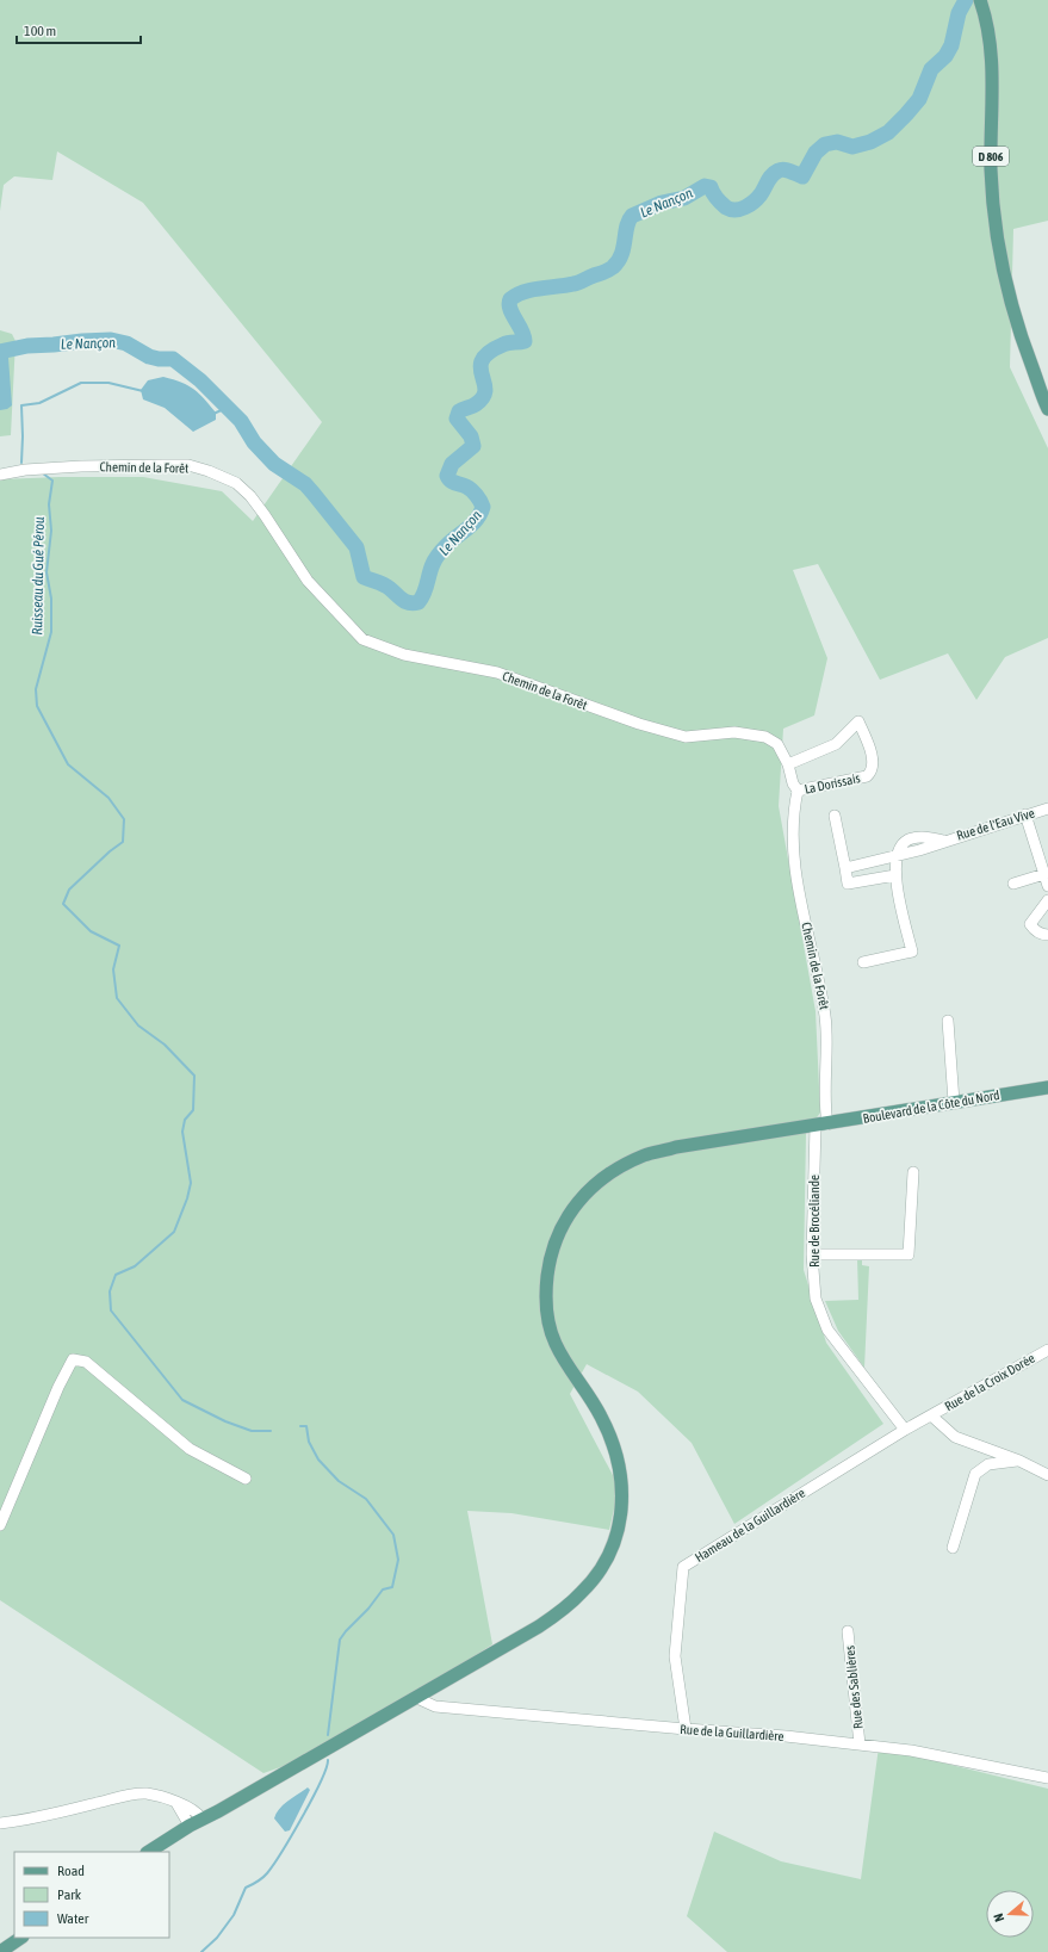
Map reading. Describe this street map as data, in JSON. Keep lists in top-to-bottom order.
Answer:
{
  "streets": {
    "main road": ["D 806", "Boulevard de la Côte du Nord"],
    "street": [
      "Chemin de la Forêt",
      "La Dorissais",
      "Rue de l'Eau Vive",
      "Rue de Brocéliande",
      "Rue de la Croix Dorée",
      "Hameau de la Guillardière",
      "Rue des Sablières",
      "Rue de la Guillardière"
    ]
  },
  "crossings": [
    ["Chemin de la Forêt", "La Dorissais"],
    ["Chemin de la Forêt", "Boulevard de la Côte du Nord"],
    ["Chemin de la Forêt", "Rue de Brocéliande"],
    ["Boulevard de la Côte du Nord", "Rue de Brocéliande"],
    ["Boulevard de la Côte du Nord", "Rue de la Guillardière"],
    ["Rue de Brocéliande", "Hameau de la Guillardière"],
    ["Rue de la Croix Dorée", "Hameau de la Guillardière"],
    ["Hameau de la Guillardière", "Rue de la Guillardière"],
    ["Rue des Sablières", "Rue de la Guillardière"]
  ],
  "water": ["Le Nançon", "Ruisseau du Gué Pérou"],
  "legend": ["Road", "Park", "Water"],
  "scale_bar": "100 m",
  "north": "left"
}
